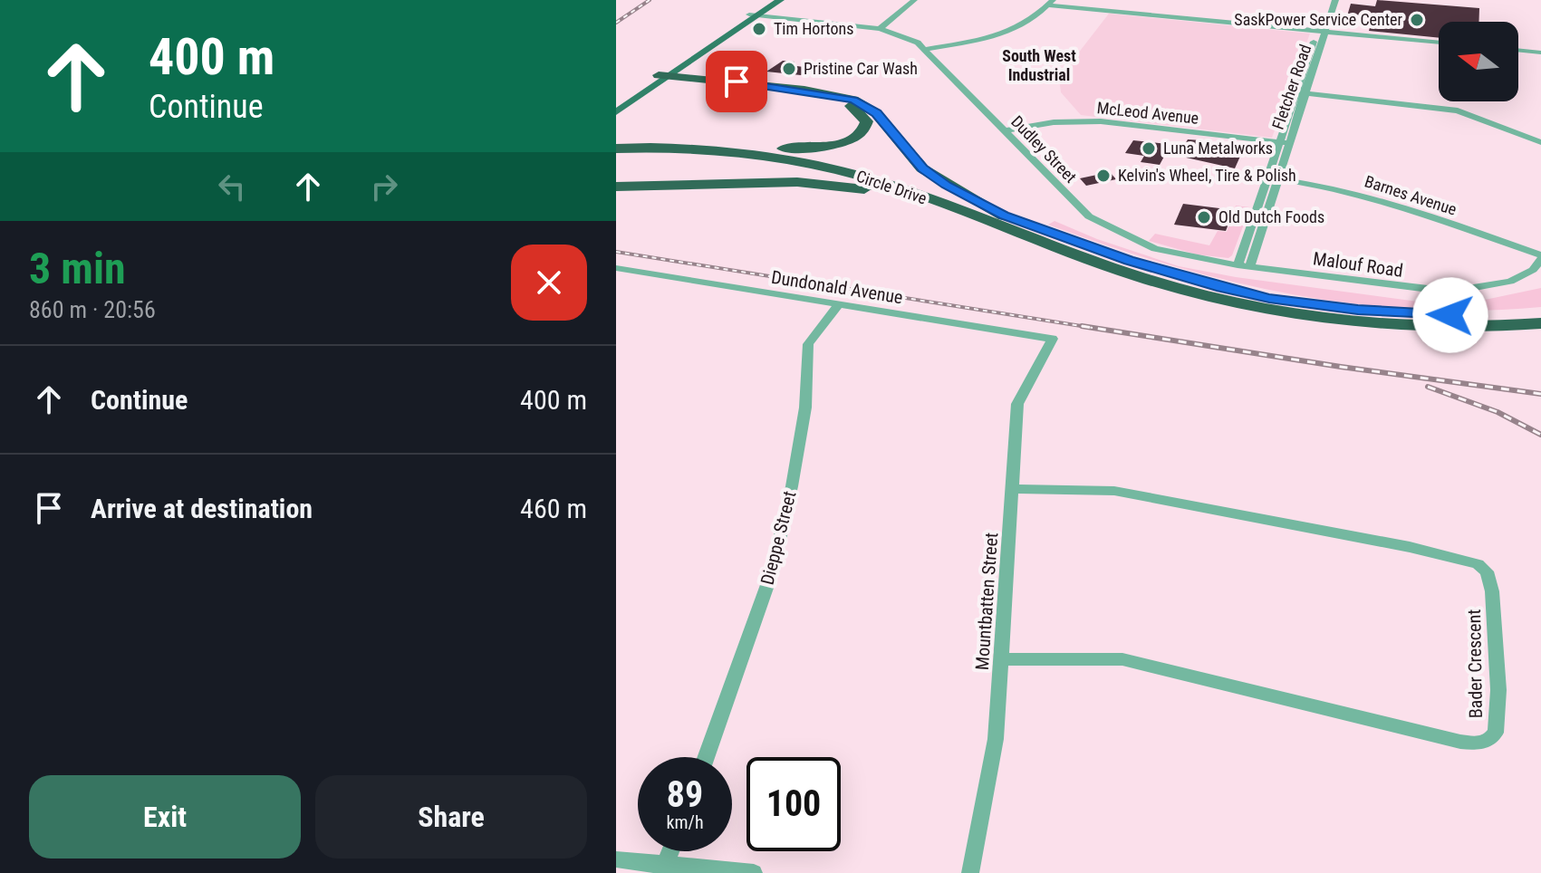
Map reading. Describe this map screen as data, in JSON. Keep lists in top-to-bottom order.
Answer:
{
  "streets": {
    "highway": ["Circle Drive"],
    "street": [
      "Fletcher Road",
      "McLeod Avenue",
      "Dudley Street",
      "Barnes Avenue",
      "Malouf Road",
      "Dundonald Avenue",
      "Dieppe Street",
      "Mountbatten Street",
      "Bader Crescent"
    ]
  },
  "crossings": [
    ["Fletcher Road", "McLeod Avenue"],
    ["Fletcher Road", "Dudley Street"],
    ["Fletcher Road", "Barnes Avenue"],
    ["Fletcher Road", "Malouf Road"],
    ["McLeod Avenue", "Dudley Street"],
    ["Dudley Street", "Malouf Road"],
    ["Barnes Avenue", "Malouf Road"],
    ["Dundonald Avenue", "Dieppe Street"],
    ["Dundonald Avenue", "Mountbatten Street"],
    ["Mountbatten Street", "Bader Crescent"]
  ],
  "districts": ["South West Industrial"],
  "places": [
    "SaskPower Service Center",
    "Tim Hortons",
    "Pristine Car Wash",
    "Luna Metalworks",
    "Kelvin's Wheel, Tire & Polish",
    "Old Dutch Foods"
  ],
  "north": "left",
  "page": {
    "turn": ["400 m", "Continue"],
    "heading": ["3 min", "860 m · 20:56"],
    "list": [
      {
        "name": "Continue",
        "value": "400 m"
      },
      {
        "name": "Arrive at destination",
        "value": "460 m"
      }
    ],
    "speed": "89 km/h",
    "limit": "100",
    "buttons": ["Exit", "Share"]
  }
}
